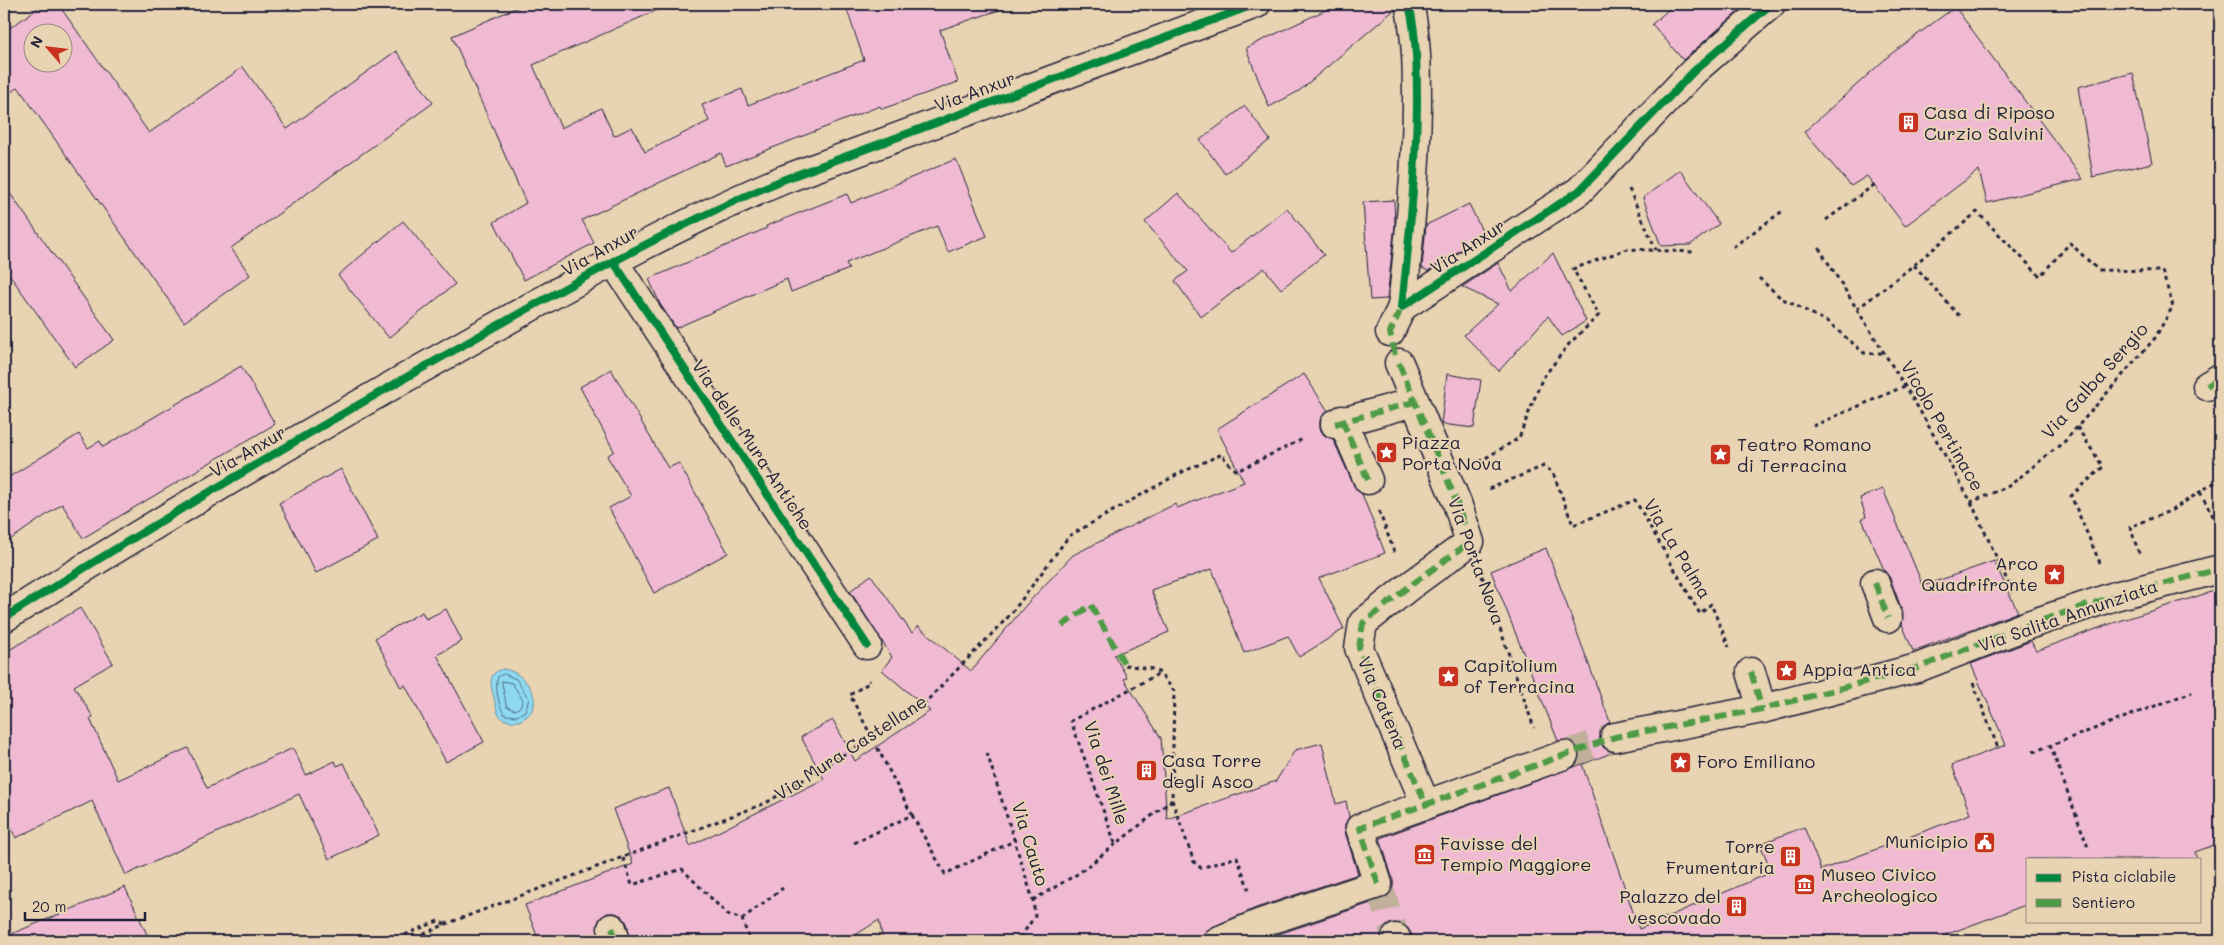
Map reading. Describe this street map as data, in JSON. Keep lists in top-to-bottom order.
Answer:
{
  "streets": {
    "street": [
      "Via Anxur",
      "Via delle Mura Antiche",
      "Via Porta Nova",
      "Via Salita Annunziata",
      "Via Catena"
    ],
    "path": [
      "Via Galba Sergio",
      "Vicolo Pertinace",
      "Via La Palma",
      "Via Mura Castellane",
      "Via dei Mille",
      "Via Cauto"
    ]
  },
  "crossings": [
    ["Via Anxur", "Via delle Mura Antiche"],
    ["Via Anxur", "Via Porta Nova"],
    ["Via Galba Sergio", "Vicolo Pertinace"],
    ["Vicolo Pertinace", "Via Salita Annunziata"],
    ["Via La Palma", "Via Porta Nova"],
    ["Via Porta Nova", "Via Catena"]
  ],
  "places": {
    "building": [
      "Casa di Riposo Curzio Salvini",
      "Casa Torre degli Asco",
      "Torre Frumentaria",
      "Palazzo del vescovado"
    ],
    "place": [
      "Piazza Porta Nova",
      "Teatro Romano di Terracina",
      "Arco Quadrifronte",
      "Appia Antica",
      "Capitolium of Terracina",
      "Foro Emiliano"
    ],
    "public building": ["Municipio"],
    "museum": ["Favisse del Tempio Maggiore", "Museo Civico Archeologico"]
  },
  "legend": ["Pista ciclabile", "Sentiero"],
  "scale_bar": "20 m",
  "north": "top left"
}
